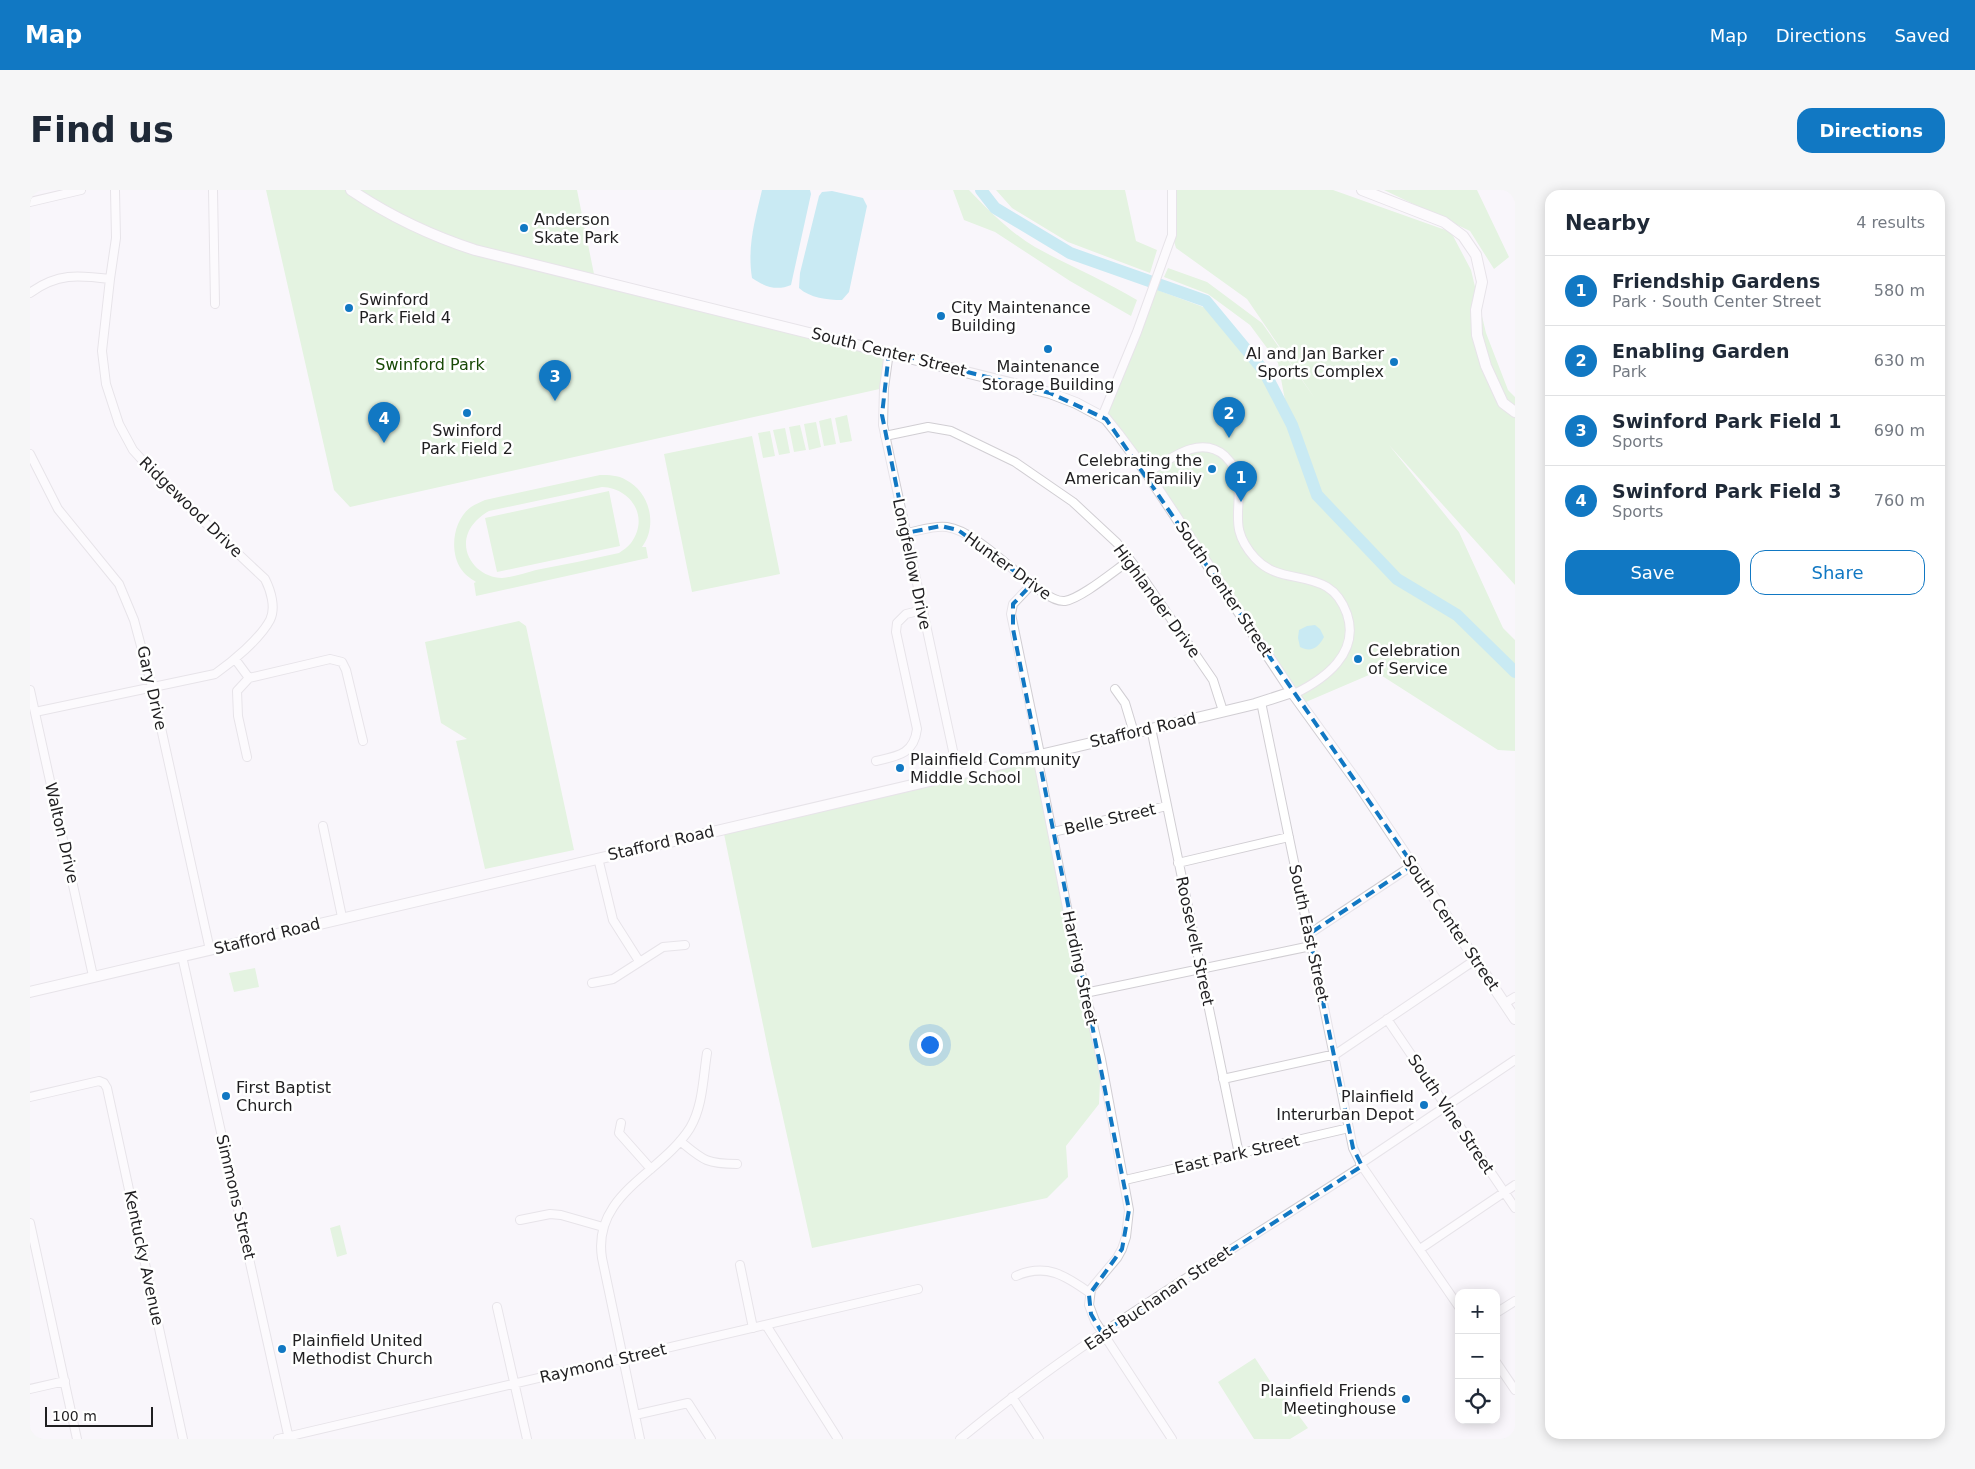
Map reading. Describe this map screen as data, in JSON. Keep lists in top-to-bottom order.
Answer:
{
  "streets": {
    "street": [
      "South Center Street",
      "Ridgewood Drive",
      "Longfellow Drive",
      "Hunter Drive",
      "Highlander Drive",
      "Gary Drive",
      "Stafford Road",
      "Belle Street",
      "Walton Drive",
      "South East Street",
      "Roosevelt Street",
      "Harding Street",
      "South Vine Street",
      "East Park Street",
      "Simmons Street",
      "Kentucky Avenue",
      "East Buchanan Street",
      "Raymond Street"
    ]
  },
  "crossings": [
    ["South Center Street", "Longfellow Drive"],
    ["South Center Street", "Stafford Road"],
    ["Ridgewood Drive", "Gary Drive"],
    ["Ridgewood Drive", "Walton Drive"],
    ["Longfellow Drive", "Hunter Drive"],
    ["Longfellow Drive", "Highlander Drive"],
    ["Longfellow Drive", "Stafford Road"],
    ["Hunter Drive", "Highlander Drive"],
    ["Hunter Drive", "Harding Street"],
    ["Highlander Drive", "Stafford Road"],
    ["Gary Drive", "Stafford Road"],
    ["Stafford Road", "Walton Drive"],
    ["Stafford Road", "South East Street"],
    ["Stafford Road", "Roosevelt Street"],
    ["Stafford Road", "Harding Street"],
    ["Stafford Road", "Simmons Street"],
    ["Belle Street", "Roosevelt Street"],
    ["Belle Street", "Harding Street"],
    ["South East Street", "East Park Street"],
    ["South East Street", "East Buchanan Street"],
    ["Roosevelt Street", "East Park Street"],
    ["Harding Street", "East Park Street"],
    ["South Vine Street", "East Buchanan Street"],
    ["Simmons Street", "Raymond Street"]
  ],
  "parks": ["Swinford Park"],
  "places": [
    "Anderson Skate Park",
    "Swinford Park Field 4",
    "City Maintenance Building",
    "Maintenance Storage Building",
    "Al and Jan Barker Sports Complex",
    "Swinford Park Field 2",
    "Celebrating the American Familiy",
    "Celebration of Service",
    "Plainfield Community Middle School",
    "First Baptist Church",
    "Plainfield Interurban Depot",
    "Plainfield United Methodist Church",
    "Plainfield Friends Meetinghouse"
  ],
  "scale_bar": "100 m",
  "page": {
    "header": "Map",
    "nav": ["Map", "Directions", "Saved"],
    "buttons": [
      "Directions",
      ["Save", "Share"]
    ],
    "title": "Find us",
    "heading": ["Nearby", "4 results"],
    "list": [
      {
        "mark": "1",
        "name": "Friendship Gardens",
        "note": "Park · South Center Street",
        "value": "580 m"
      },
      {
        "mark": "2",
        "name": "Enabling Garden",
        "note": "Park",
        "value": "630 m"
      },
      {
        "mark": "3",
        "name": "Swinford Park Field 1",
        "note": "Sports",
        "value": "690 m"
      },
      {
        "mark": "4",
        "name": "Swinford Park Field 3",
        "note": "Sports",
        "value": "760 m"
      }
    ],
    "pins": [
      "3",
      "2",
      "4",
      "1"
    ],
    "map_buttons": ["+", "−"],
    "scale": "100 m"
  }
}
